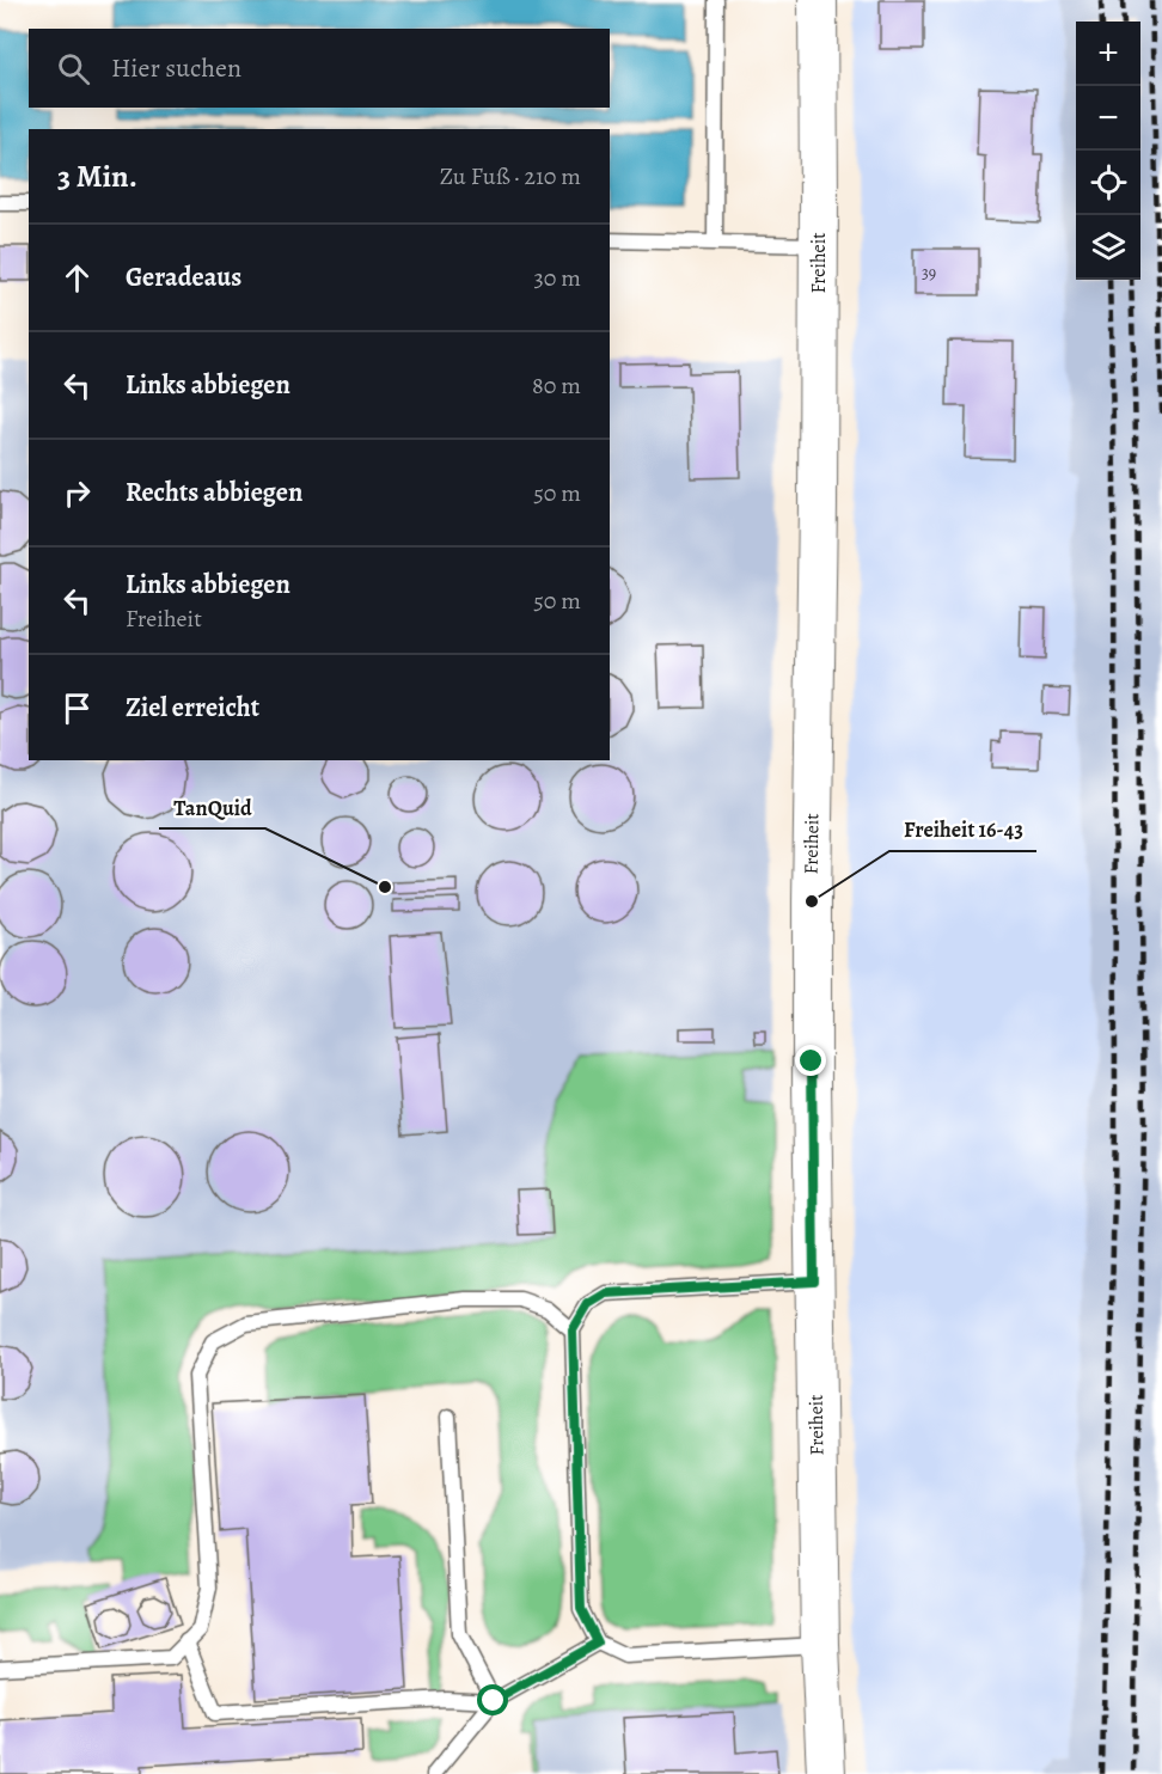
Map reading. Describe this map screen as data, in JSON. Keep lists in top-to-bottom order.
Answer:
{
  "streets": {
    "street": ["Freiheit"]
  },
  "places": ["TanQuid", "Freiheit 16-43"],
  "house_numbers": ["39"],
  "page": {
    "map_buttons": ["+", "−"],
    "search": "Hier suchen",
    "heading": ["3 Min.", "Zu Fuß · 210 m"],
    "list": [
      ["Geradeaus", "30 m"],
      ["Links abbiegen", "80 m"],
      ["Rechts abbiegen", "50 m"],
      ["Links abbiegen", "Freiheit", "50 m"],
      "Ziel erreicht"
    ]
  }
}
